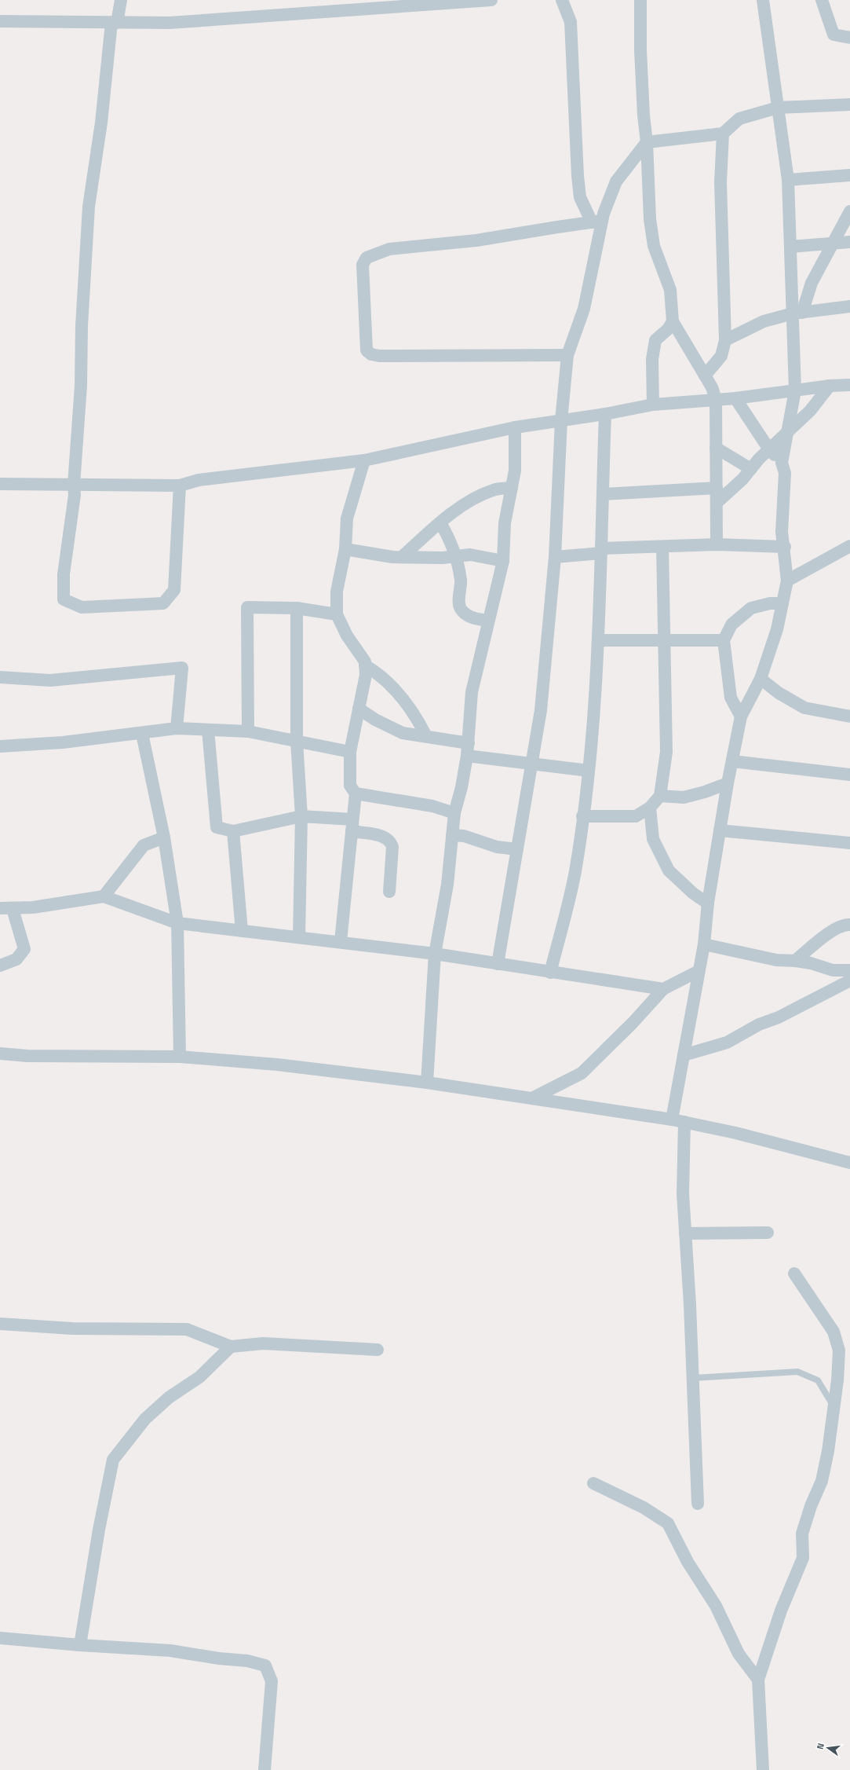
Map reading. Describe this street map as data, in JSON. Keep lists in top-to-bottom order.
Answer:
{
  "north": "left"
}
